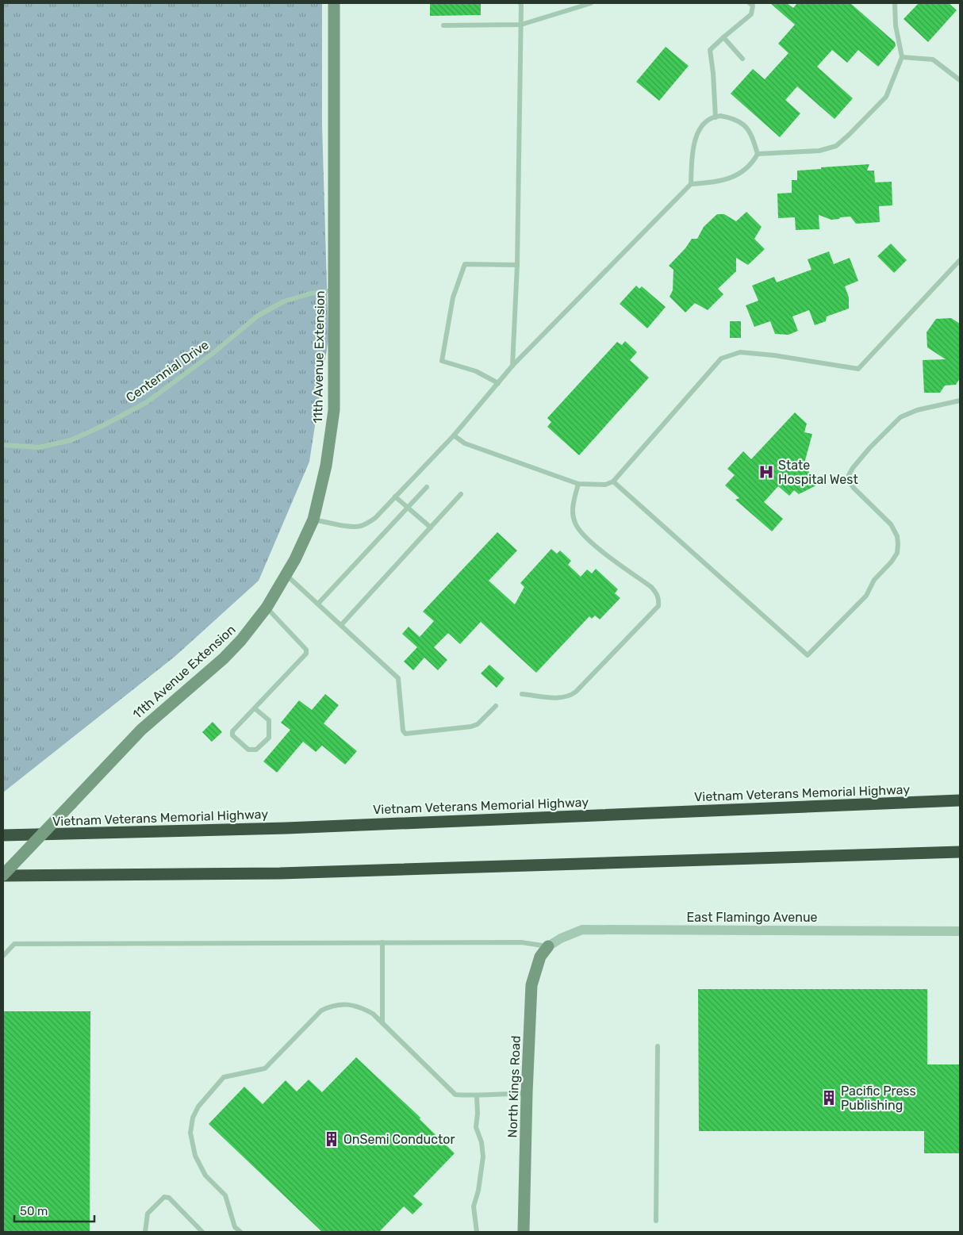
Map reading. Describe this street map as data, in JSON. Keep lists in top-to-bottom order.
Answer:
{
  "streets": {
    "highway": ["Vietnam Veterans Memorial Highway"],
    "street": ["11th Avenue Extension", "East Flamingo Avenue", "North Kings Road"],
    "lane": ["Centennial Drive"]
  },
  "crossings": [
    ["11th Avenue Extension", "Centennial Drive"],
    ["East Flamingo Avenue", "North Kings Road"]
  ],
  "places": {
    "hospital": ["State Hospital West"],
    "building": ["Pacific Press Publishing", "OnSemi Conductor"]
  },
  "scale_bar": "50 m"
}
